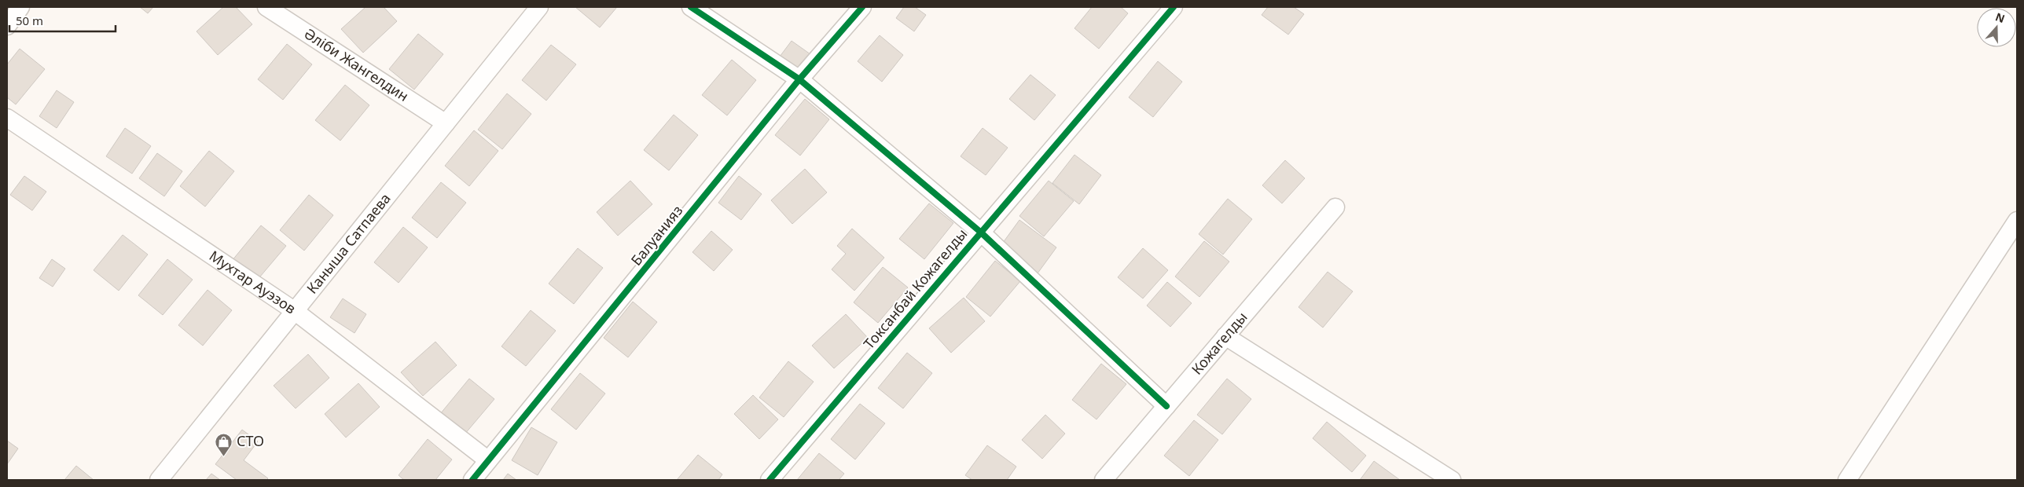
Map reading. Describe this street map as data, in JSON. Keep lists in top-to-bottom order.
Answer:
{
  "streets": {
    "street": [
      "Әліби Жангелдин",
      "Балуанияз",
      "Каныша Сатпаева",
      "Мухтар Ауэзов",
      "Токсанбай Кожагелды",
      "Кожагелды"
    ]
  },
  "crossings": [
    ["Әліби Жангелдин", "Каныша Сатпаева"],
    ["Балуанияз", "Мухтар Ауэзов"],
    ["Каныша Сатпаева", "Мухтар Ауэзов"]
  ],
  "places": {
    "shop": ["CTO"]
  },
  "scale_bar": "50 m",
  "north": "top"
}
